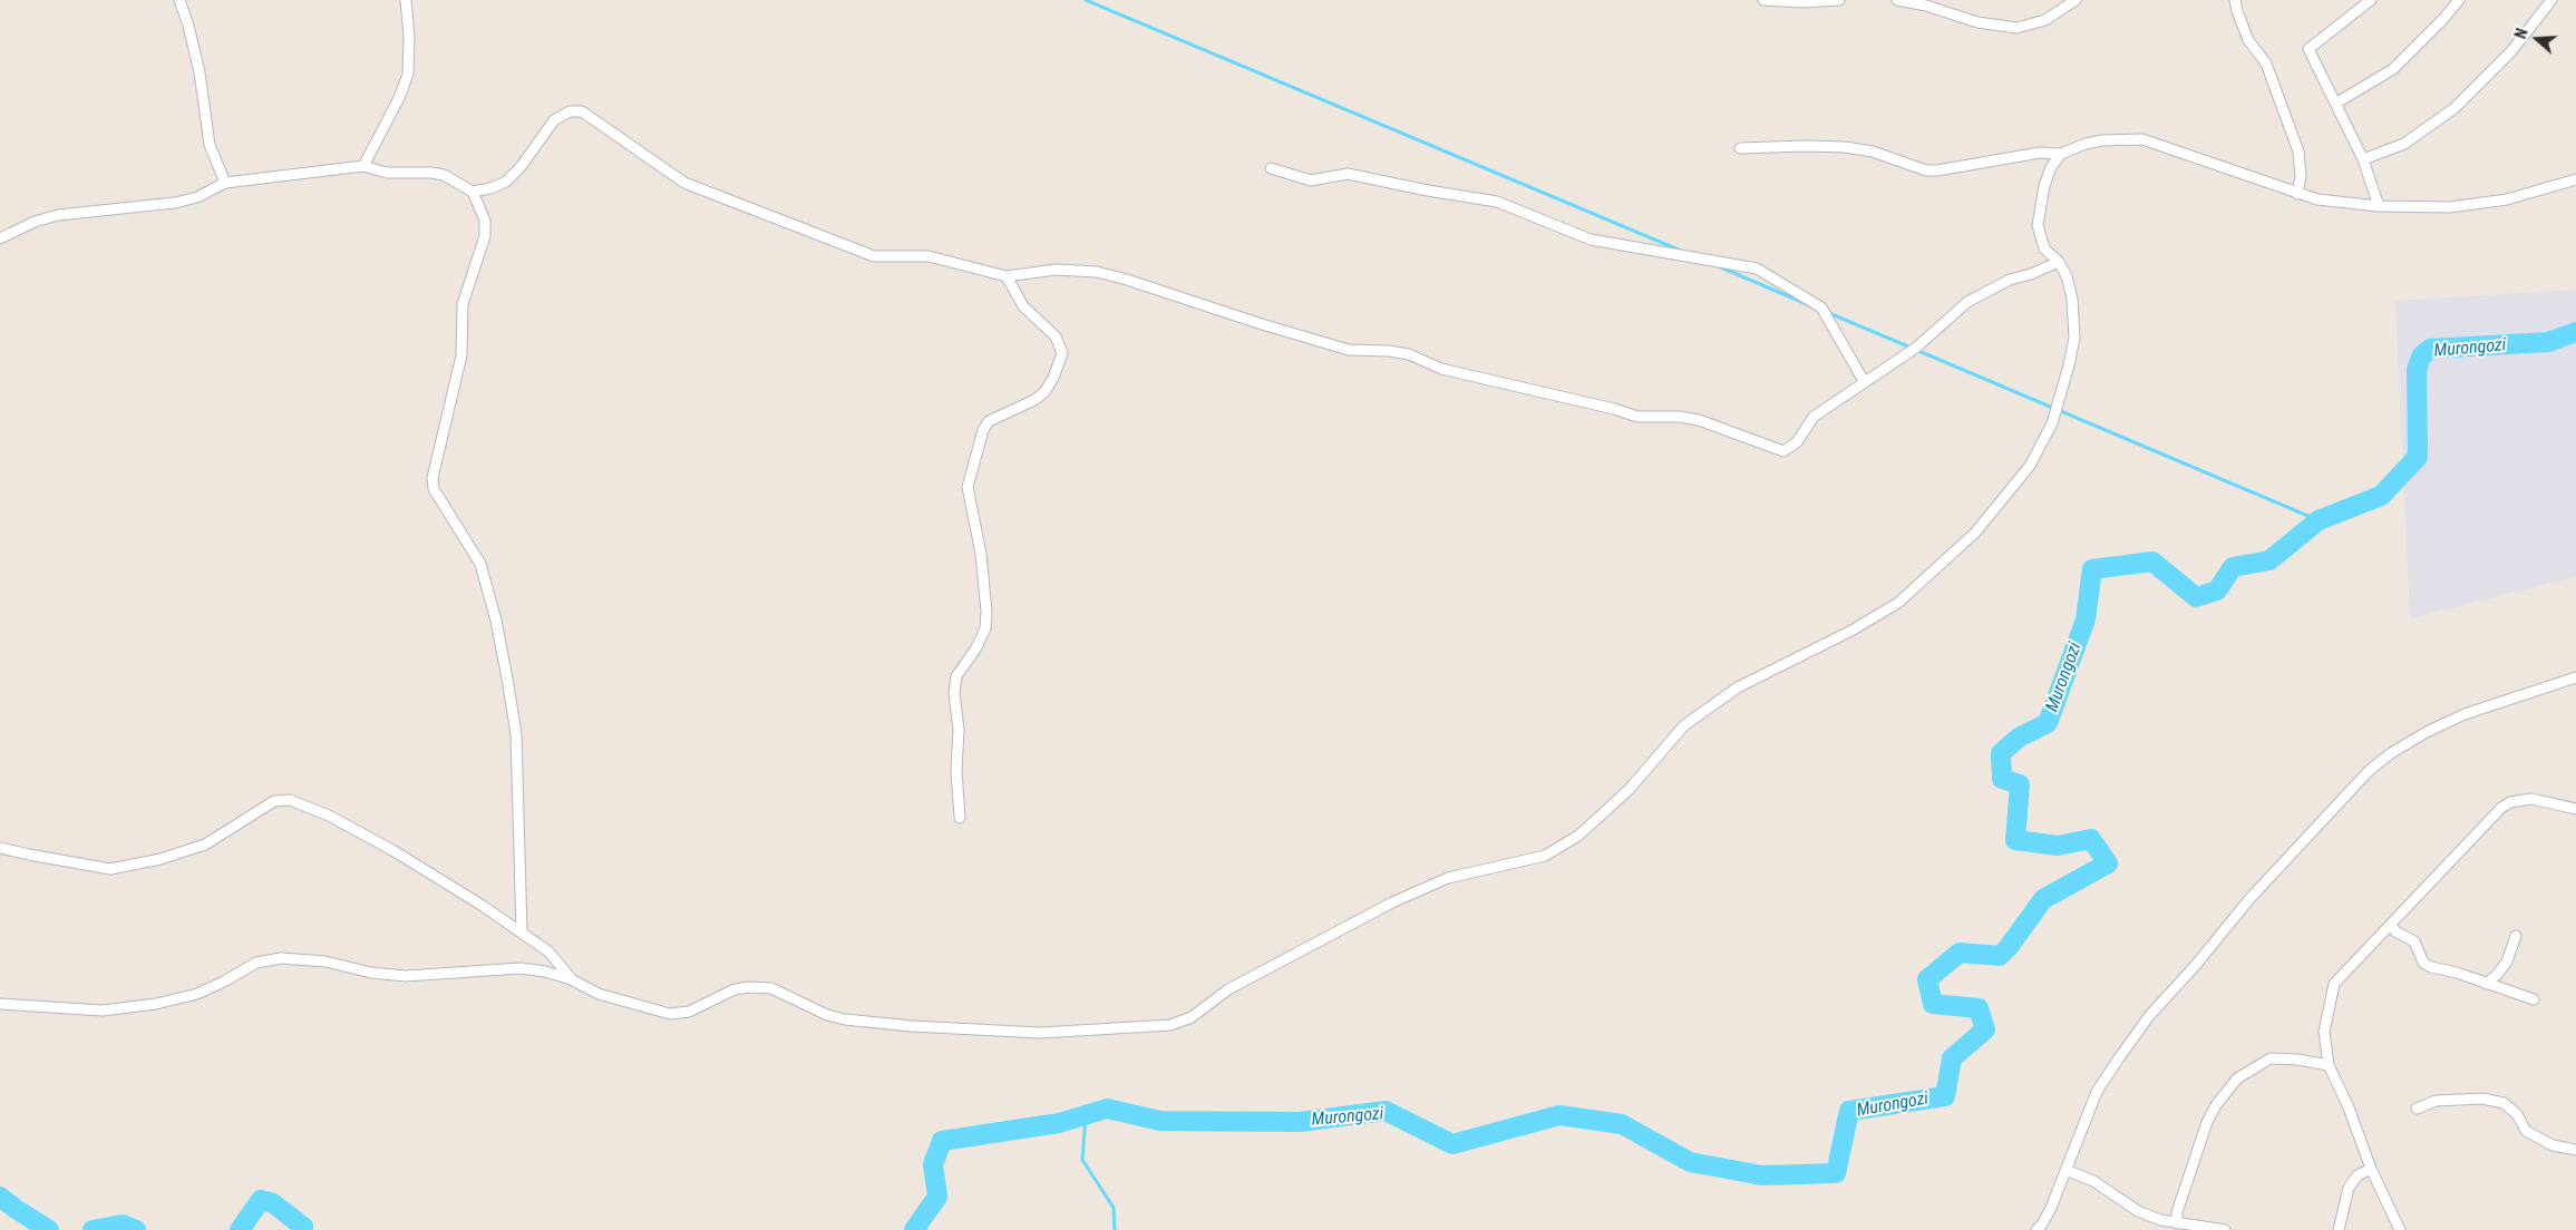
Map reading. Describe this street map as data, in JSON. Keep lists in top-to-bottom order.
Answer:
{
  "water": ["Murongozi"],
  "north": "left"
}
